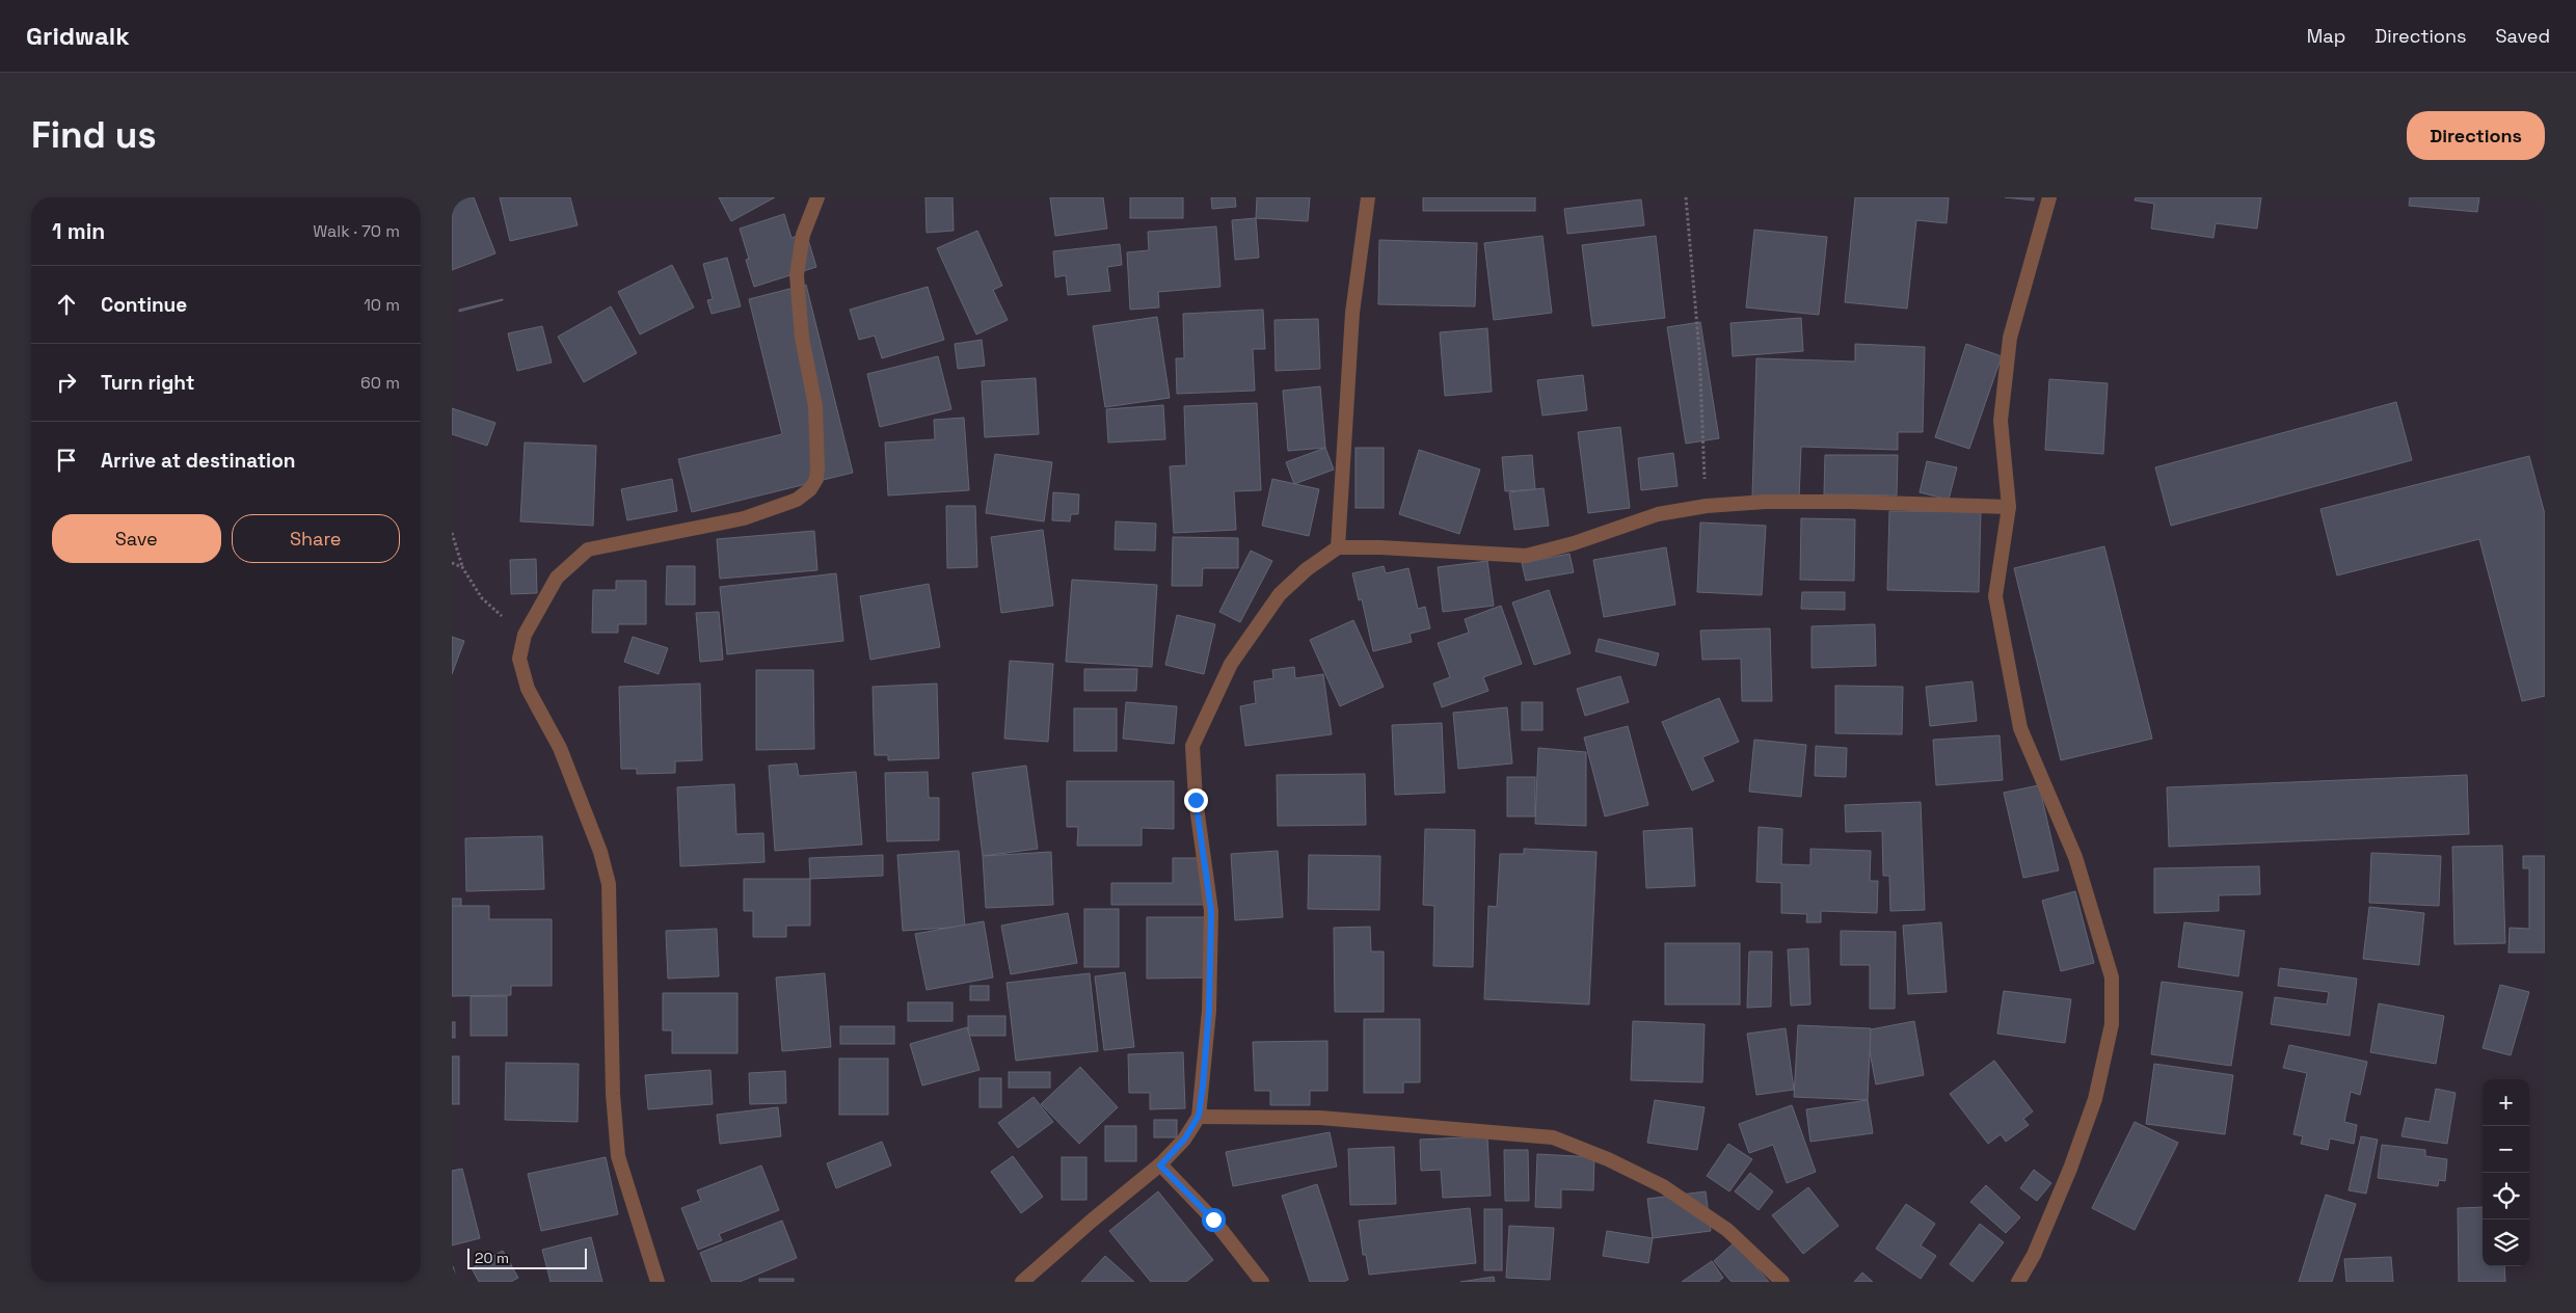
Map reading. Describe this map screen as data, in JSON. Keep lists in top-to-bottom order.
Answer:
{
  "scale_bar": "20 m",
  "page": {
    "header": "Gridwalk",
    "nav": ["Map", "Directions", "Saved"],
    "buttons": [
      "Directions",
      ["Save", "Share"]
    ],
    "title": "Find us",
    "heading": ["1 min", "Walk · 70 m"],
    "list": [
      ["Continue", "10 m"],
      ["Turn right", "60 m"],
      "Arrive at destination"
    ],
    "map_buttons": ["+", "−"],
    "scale": "20 m"
  }
}
